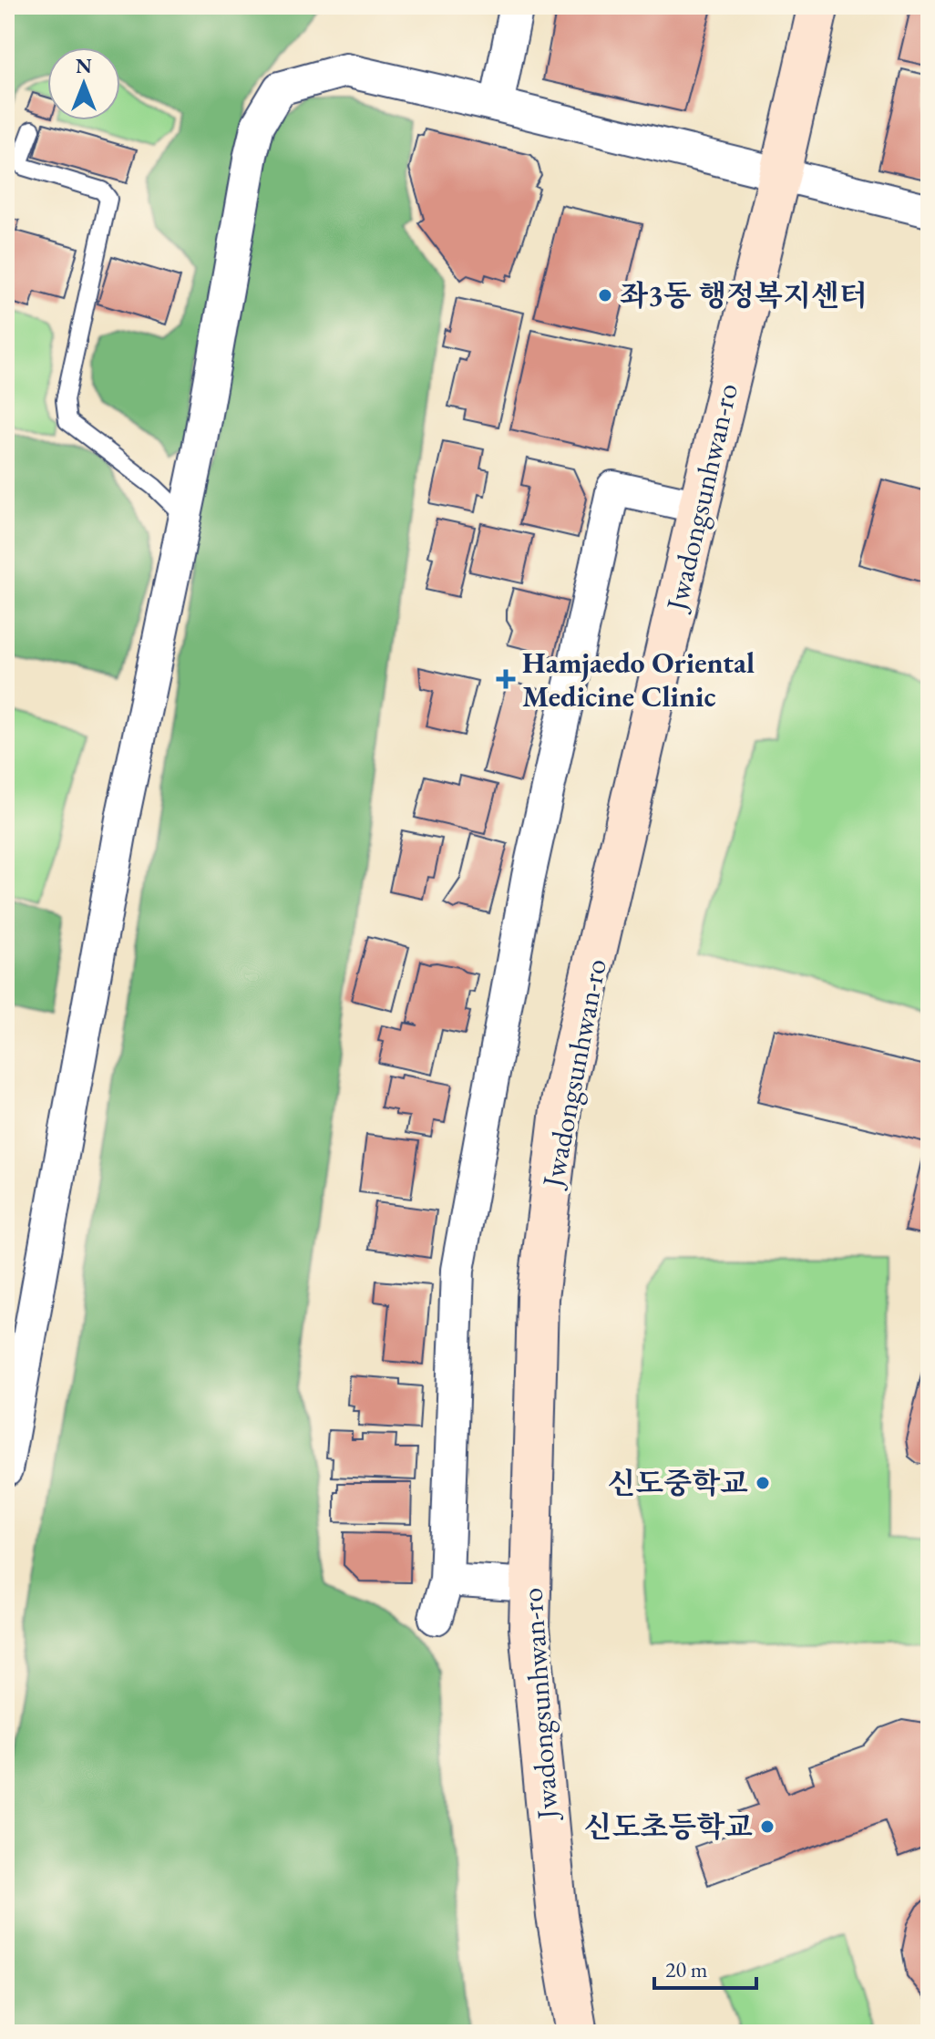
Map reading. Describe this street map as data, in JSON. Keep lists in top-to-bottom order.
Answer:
{
  "streets": {
    "street": ["Jwadongsunhwan-ro"]
  },
  "places": {
    "other": ["좌3동 행정복지센터", "신도중학교", "신도초등학교"],
    "health": ["Hamjaedo Oriental Medicine Clinic"]
  },
  "scale_bar": "20 m",
  "north": "top"
}
